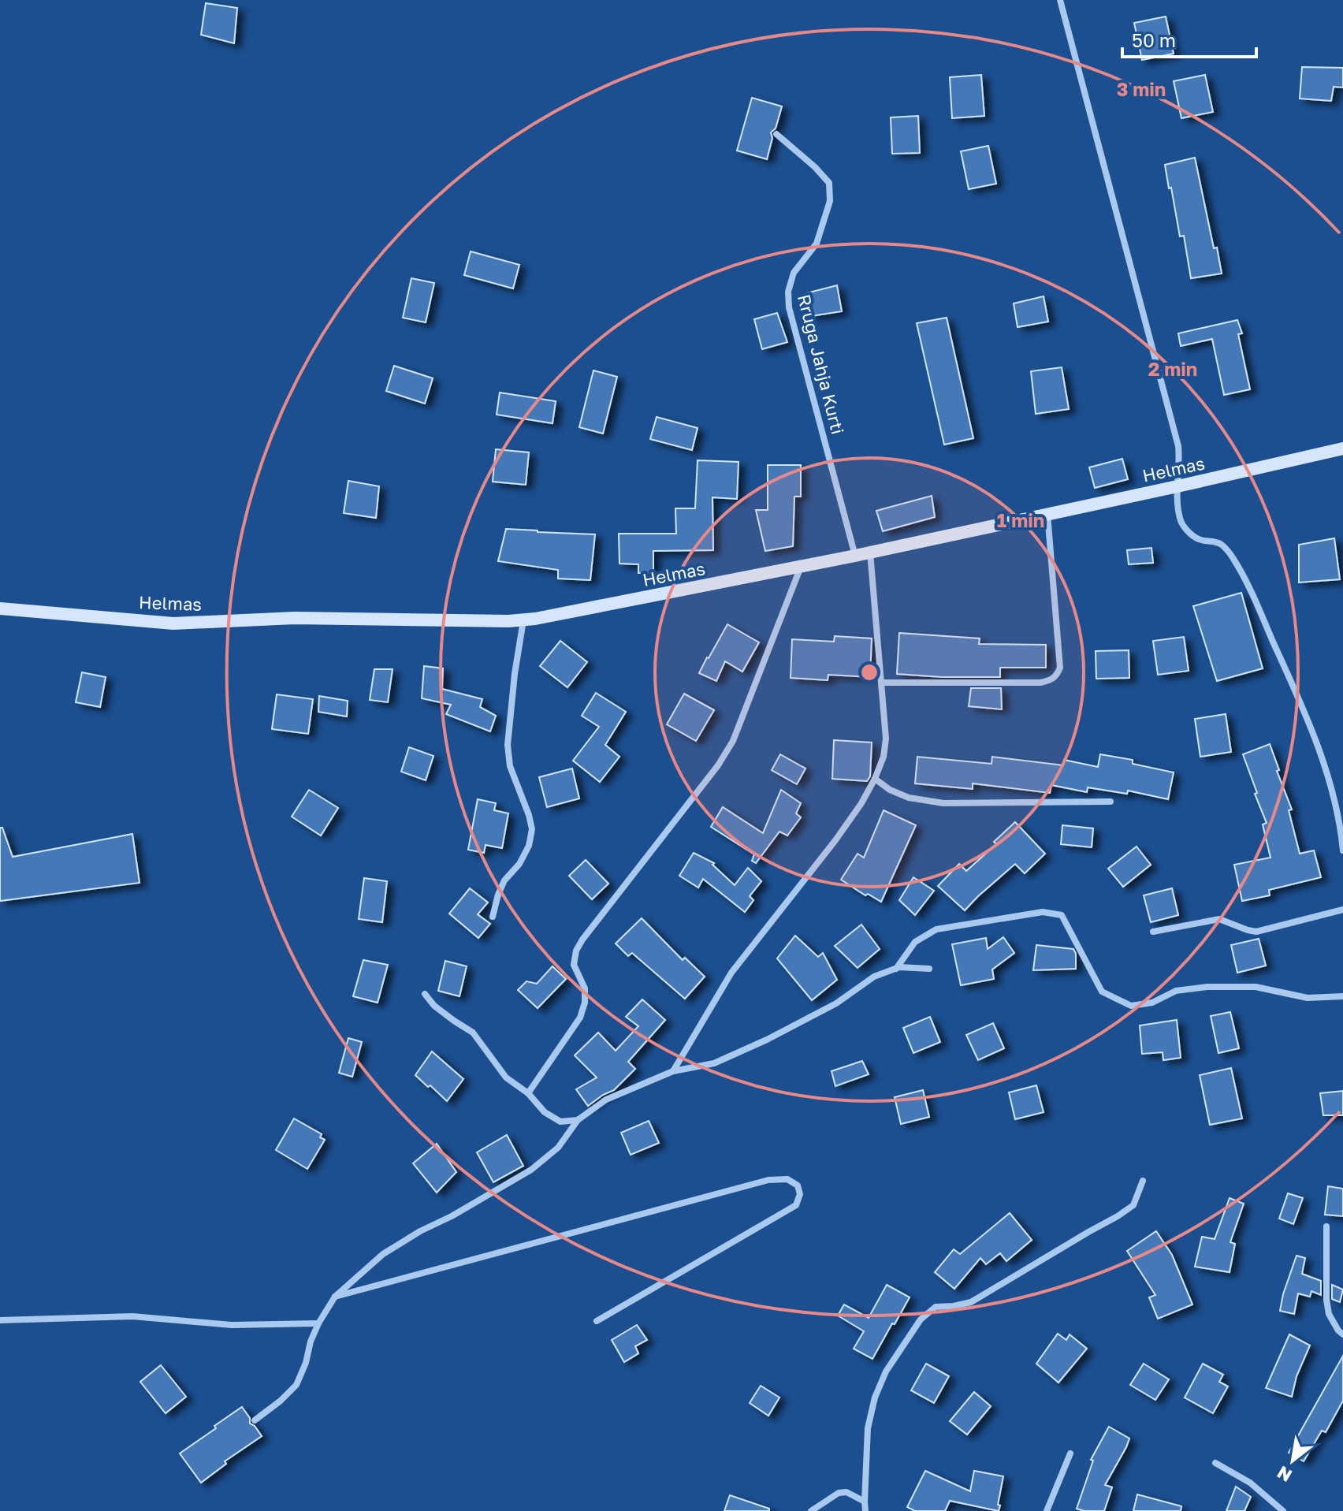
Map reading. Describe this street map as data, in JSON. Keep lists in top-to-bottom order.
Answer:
{
  "streets": {
    "street": ["Rruga Jahja Kurti", "Helmas"]
  },
  "crossings": [
    ["Rruga Jahja Kurti", "Helmas"]
  ],
  "scale_bar": "50 m",
  "north": "bottom left",
  "rings": ["3 min", "2 min", "1 min"]
}
